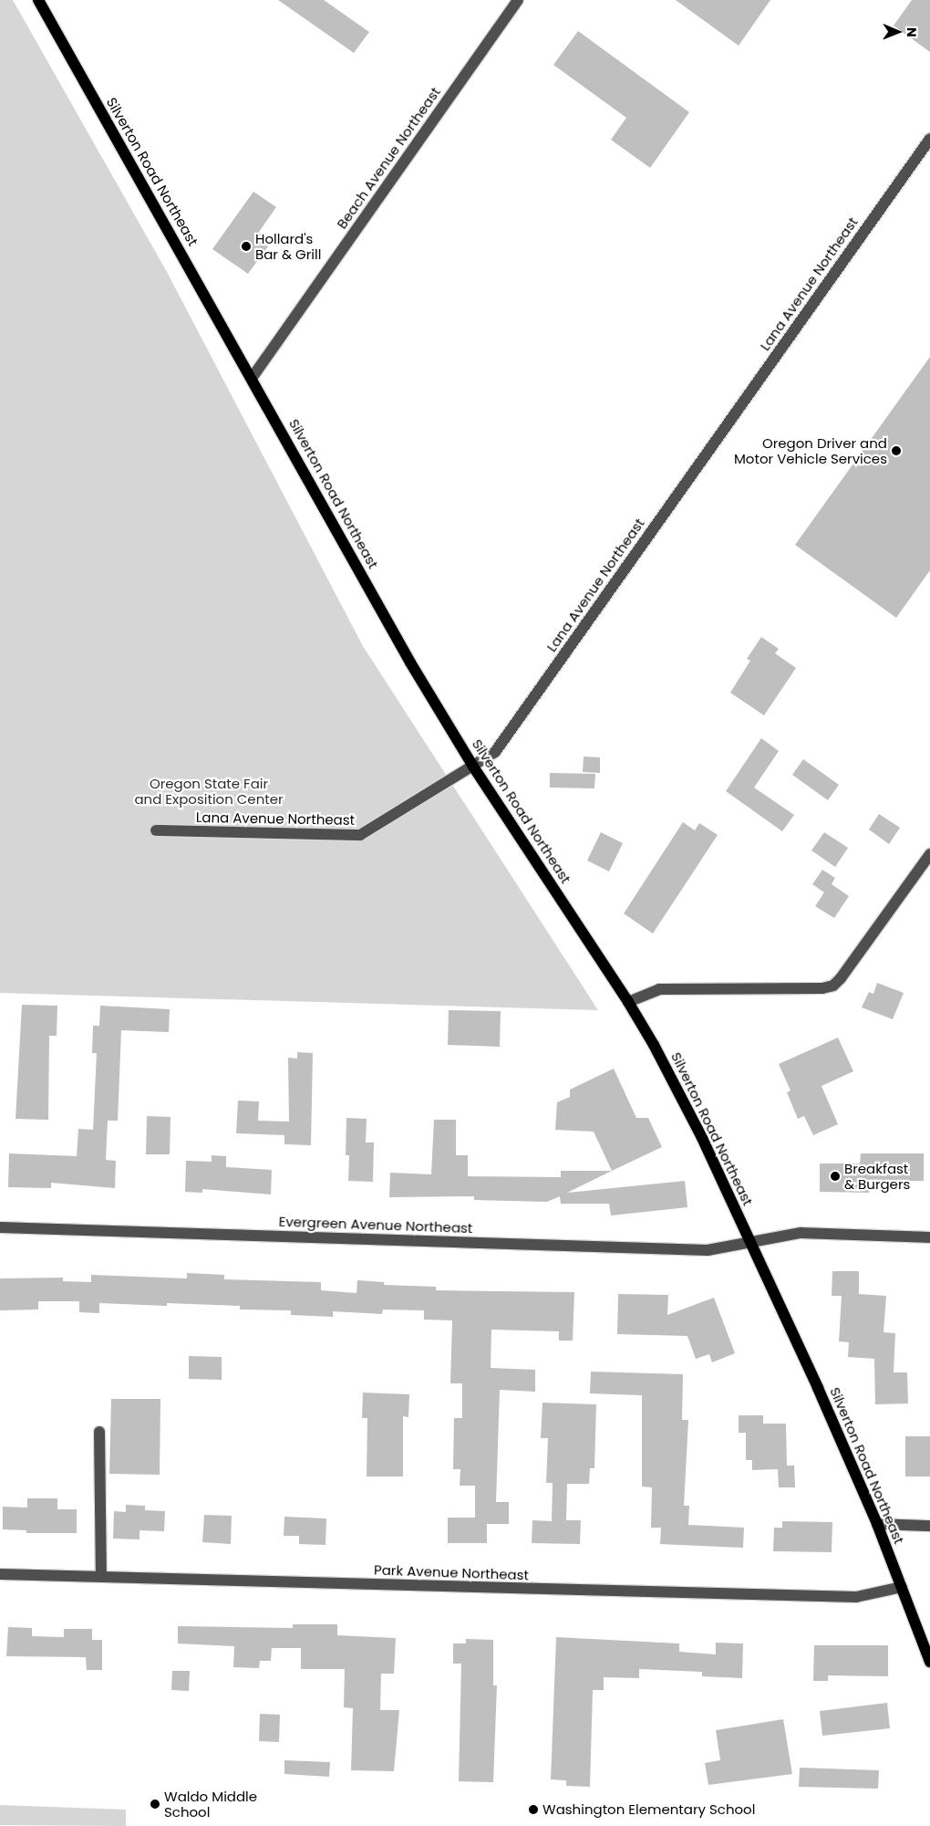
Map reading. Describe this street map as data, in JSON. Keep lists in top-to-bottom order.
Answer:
{
  "streets": {
    "main road": ["Silverton Road Northeast"],
    "street": [
      "Beach Avenue Northeast",
      "Lana Avenue Northeast",
      "Evergreen Avenue Northeast",
      "Park Avenue Northeast"
    ]
  },
  "crossings": [
    ["Beach Avenue Northeast", "Silverton Road Northeast"],
    ["Silverton Road Northeast", "Lana Avenue Northeast"],
    ["Silverton Road Northeast", "Evergreen Avenue Northeast"],
    ["Silverton Road Northeast", "Park Avenue Northeast"]
  ],
  "parks": ["Oregon State Fair and Exposition Center"],
  "places": [
    "Hollard's Bar & Grill",
    "Oregon Driver and Motor Vehicle Services",
    "Breakfast & Burgers",
    "Waldo Middle School",
    "Washington Elementary School"
  ],
  "north": "right"
}
